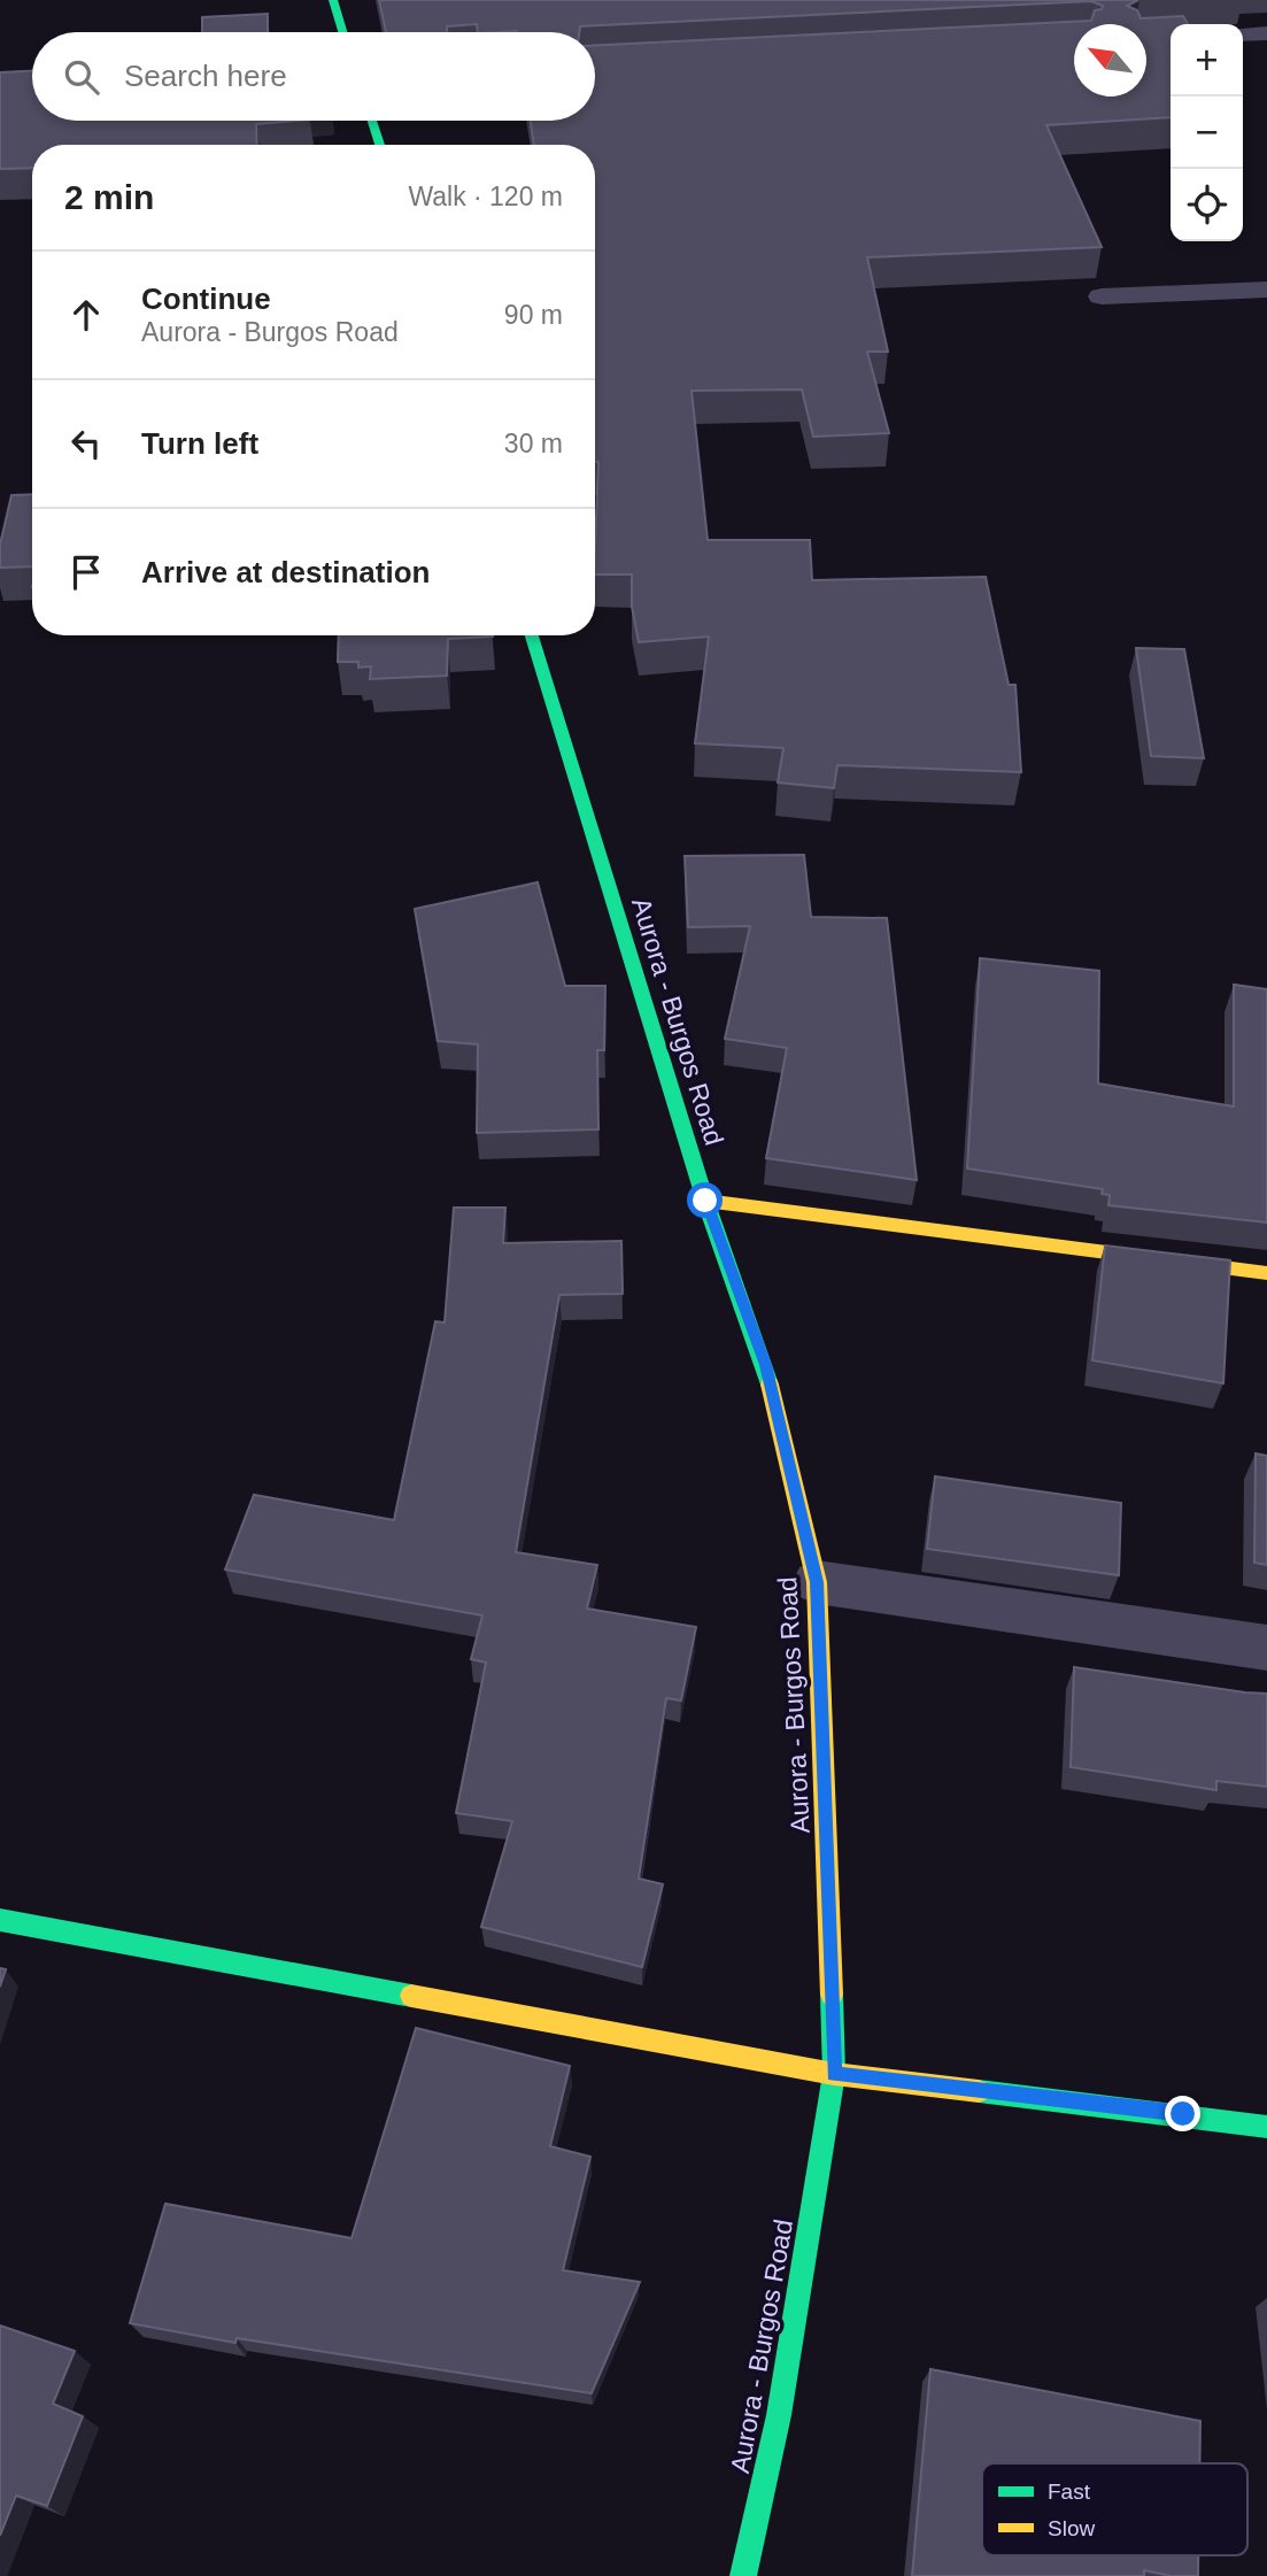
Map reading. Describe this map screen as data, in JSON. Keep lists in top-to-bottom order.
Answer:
{
  "streets": {
    "main road": ["Aurora - Burgos Road"]
  },
  "legend": ["Fast", "Slow"],
  "north": "top left",
  "page": {
    "map_buttons": ["+", "−"],
    "search": "Search here",
    "heading": ["2 min", "Walk · 120 m"],
    "list": [
      ["Continue", "Aurora - Burgos Road", "90 m"],
      ["Turn left", "30 m"],
      "Arrive at destination"
    ]
  }
}
